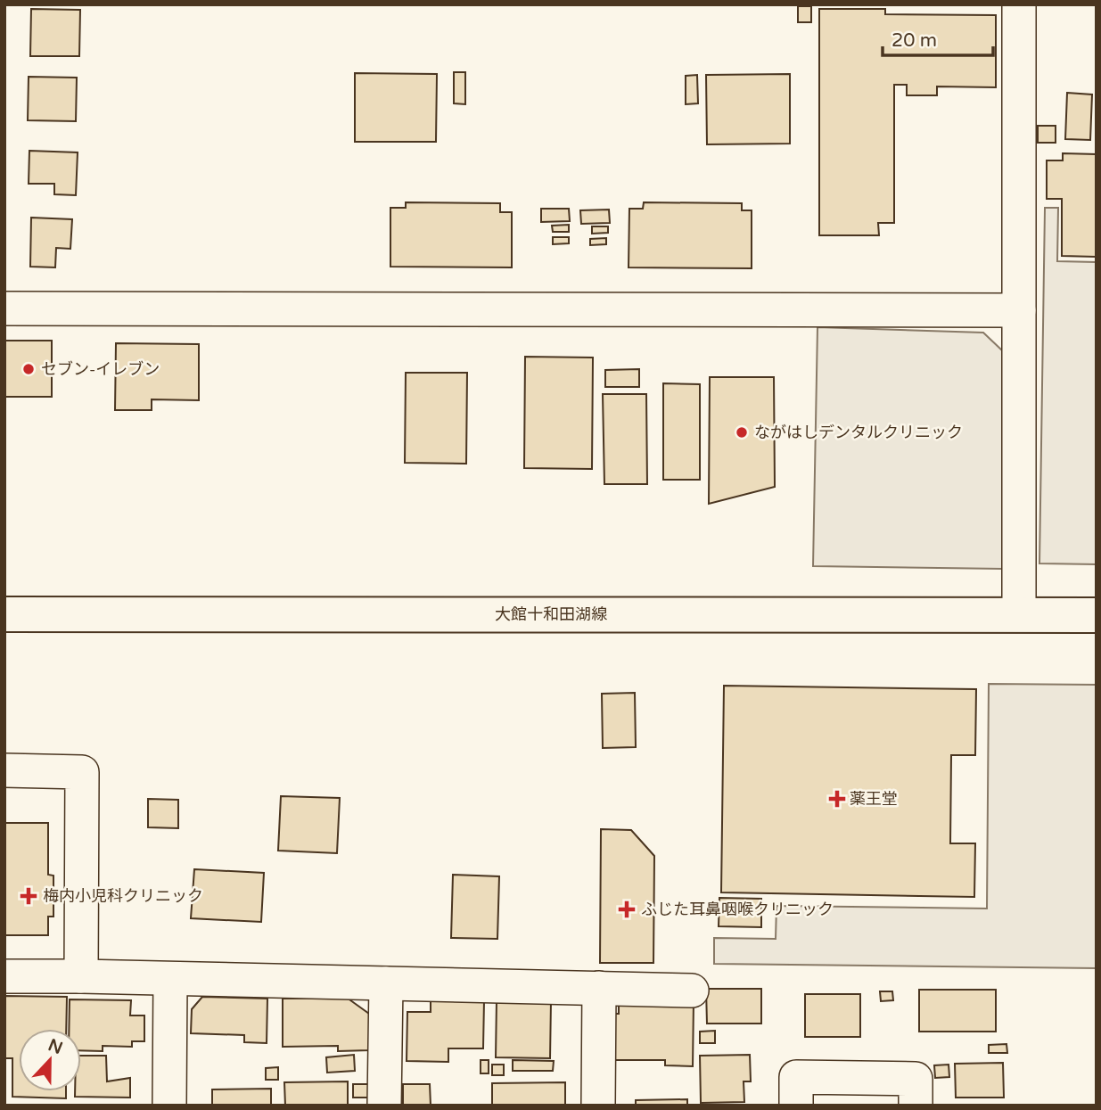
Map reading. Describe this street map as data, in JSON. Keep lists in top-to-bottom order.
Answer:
{
  "streets": {
    "main road": ["大館十和田湖線"]
  },
  "places": {
    "other": ["セブン-イレブン", "ながはしデンタルクリニック"],
    "health": ["薬王堂", "梅内小児科クリニック", "ふじた耳鼻咽喉クリニック"]
  },
  "scale_bar": "20 m",
  "north": "top"
}
